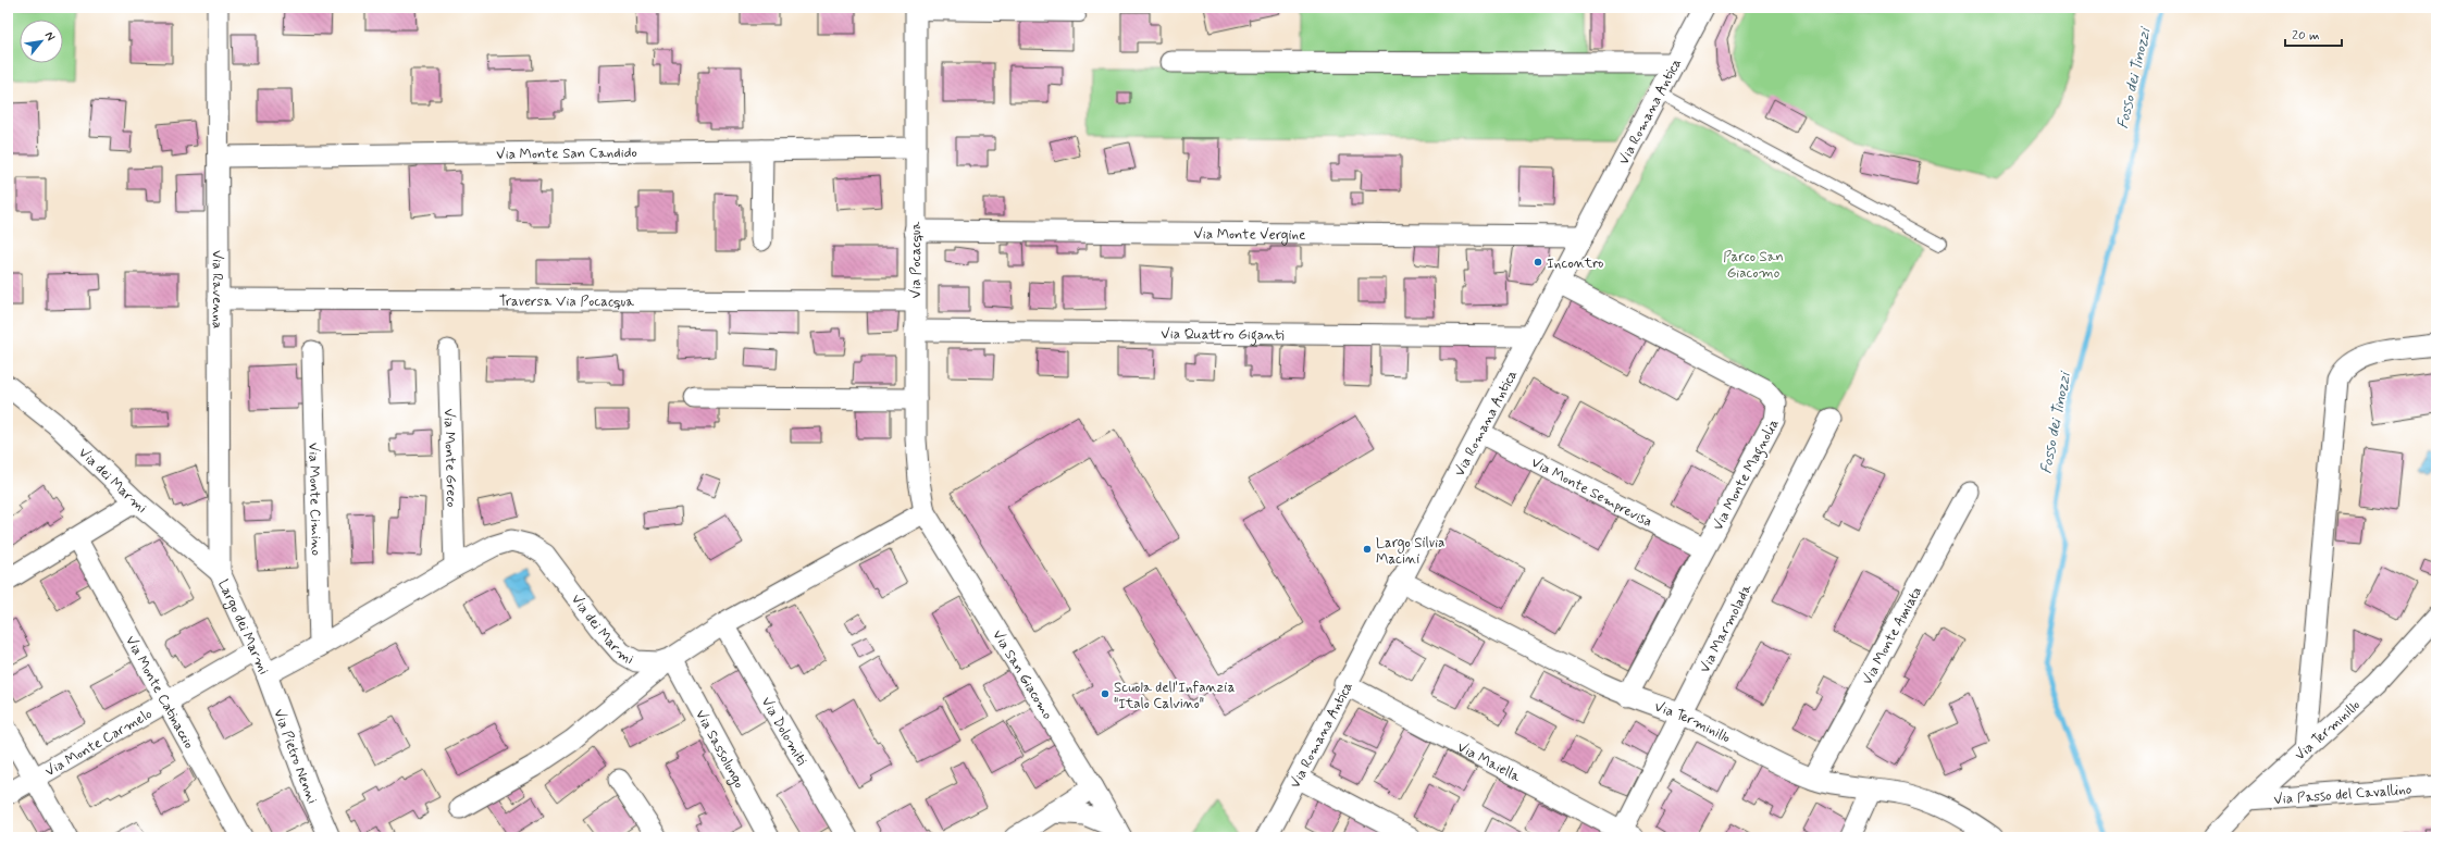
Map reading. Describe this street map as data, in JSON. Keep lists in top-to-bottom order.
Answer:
{
  "streets": {
    "street": [
      "Via Romana Antica",
      "Via Monte San Candido",
      "Via Monte Vergine",
      "Via Pocacqua",
      "Via Ravenna",
      "Traversa Via Pocacqua",
      "Via Quattro Giganti",
      "Via Monte Greco",
      "Via Monte Magnolia",
      "Via dei Marmi",
      "Via Monte Semprevisa",
      "Via Monte Cimino",
      "Largo dei Marmi",
      "Via Marmolada",
      "Via Monte Amiata",
      "Via San Giacomo",
      "Via Monte Catinaccio",
      "Via Terminillo",
      "Via Dolomiti",
      "Via Monte Carmelo",
      "Via Sassolungo",
      "Via Pietro Nenni",
      "Via Maiella",
      "Via Passo del Cavallino"
    ]
  },
  "crossings": [
    ["Via Romana Antica", "Via Monte Vergine"],
    ["Via Romana Antica", "Via Quattro Giganti"],
    ["Via Romana Antica", "Via Monte Magnolia"],
    ["Via Romana Antica", "Via Monte Semprevisa"],
    ["Via Romana Antica", "Via Terminillo"],
    ["Via Romana Antica", "Via Maiella"],
    ["Via Monte San Candido", "Via Pocacqua"],
    ["Via Monte San Candido", "Via Ravenna"],
    ["Via Monte Vergine", "Via Pocacqua"],
    ["Via Pocacqua", "Traversa Via Pocacqua"],
    ["Via Pocacqua", "Via Quattro Giganti"],
    ["Via Pocacqua", "Via dei Marmi"],
    ["Via Pocacqua", "Via San Giacomo"],
    ["Via Ravenna", "Traversa Via Pocacqua"],
    ["Via Ravenna", "Via dei Marmi"],
    ["Via Ravenna", "Largo dei Marmi"],
    ["Via Monte Greco", "Via dei Marmi"],
    ["Via Monte Magnolia", "Via Monte Semprevisa"],
    ["Via Monte Magnolia", "Via Terminillo"],
    ["Via dei Marmi", "Via Monte Cimino"],
    ["Via dei Marmi", "Largo dei Marmi"],
    ["Via dei Marmi", "Via San Giacomo"],
    ["Via dei Marmi", "Via Dolomiti"],
    ["Via dei Marmi", "Via Sassolungo"],
    ["Via Monte Cimino", "Largo dei Marmi"],
    ["Largo dei Marmi", "Via Monte Carmelo"],
    ["Largo dei Marmi", "Via Pietro Nenni"],
    ["Via Marmolada", "Via Terminillo"],
    ["Via Marmolada", "Via Maiella"],
    ["Via Monte Amiata", "Via Terminillo"],
    ["Via Monte Catinaccio", "Via Monte Carmelo"],
    ["Via Terminillo", "Via Passo del Cavallino"]
  ],
  "water": ["Fosso dei Tinozzi"],
  "parks": ["Parco San Giacomo"],
  "places": ["Incontro", "Largo Silvia Macini", "Scuola dell'Infanzia \"Italo Calvino\""],
  "scale_bar": "20 m",
  "north": "top right"
}
